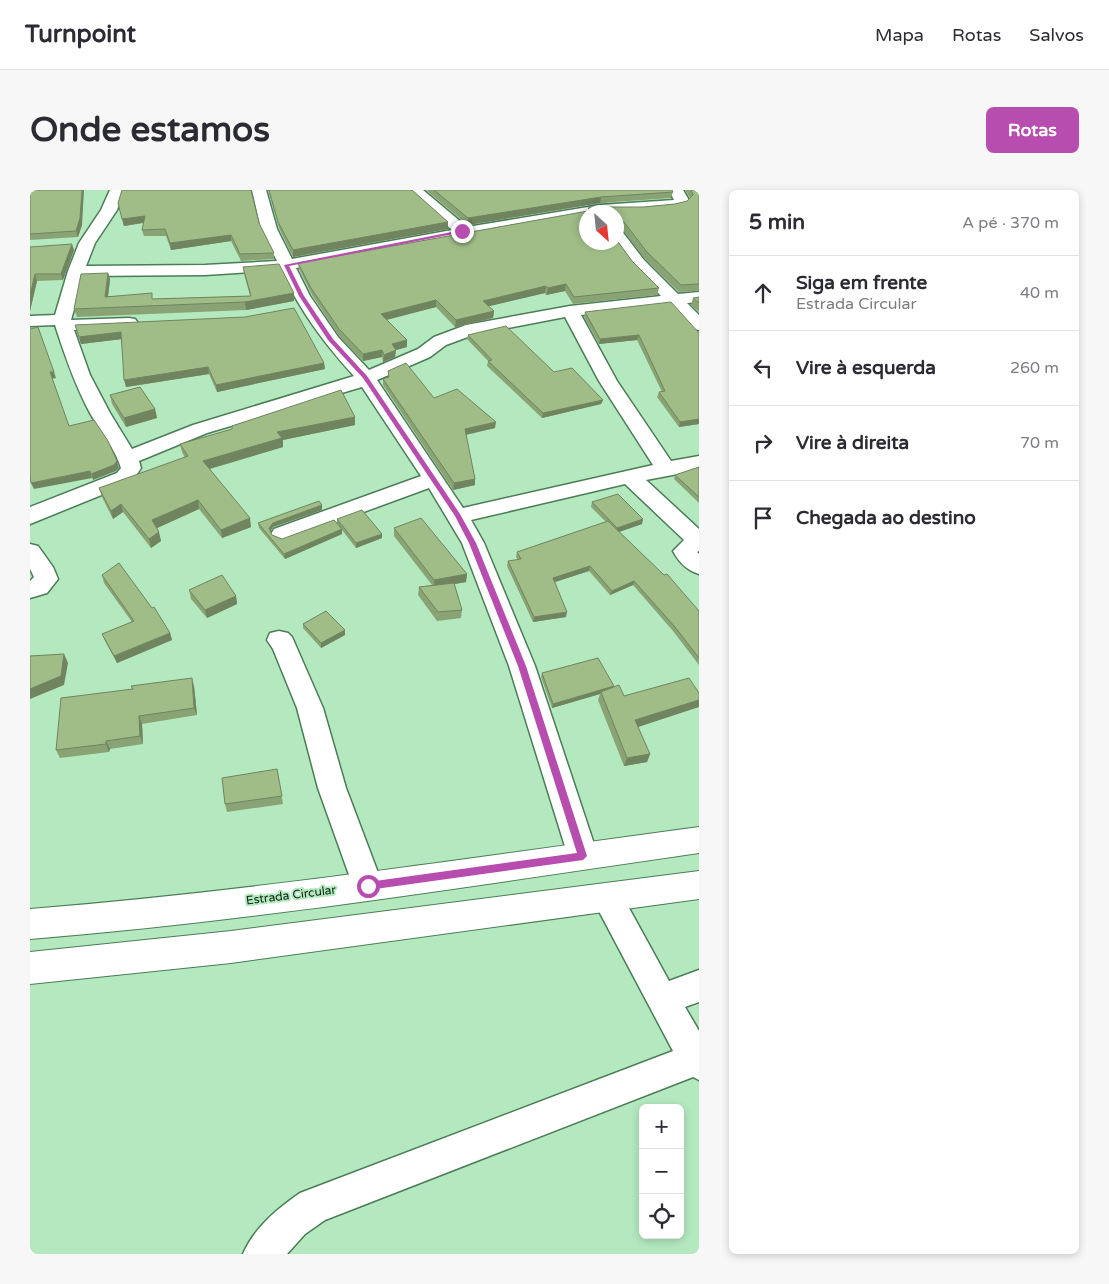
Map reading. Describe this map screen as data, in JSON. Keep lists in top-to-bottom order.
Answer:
{
  "streets": {
    "main road": ["Estrada Circular"]
  },
  "north": "bottom right",
  "page": {
    "header": "Turnpoint",
    "nav": ["Mapa", "Rotas", "Salvos"],
    "buttons": "Rotas",
    "title": "Onde estamos",
    "heading": ["5 min", "A pé · 370 m"],
    "list": [
      ["Siga em frente", "Estrada Circular", "40 m"],
      ["Vire à esquerda", "260 m"],
      ["Vire à direita", "70 m"],
      "Chegada ao destino"
    ],
    "map_buttons": ["+", "−"]
  }
}
